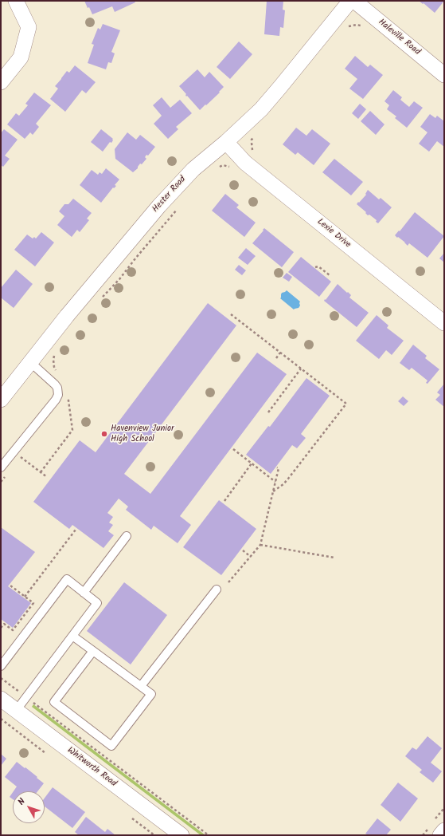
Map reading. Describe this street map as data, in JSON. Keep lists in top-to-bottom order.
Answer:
{
  "streets": {
    "street": [
      "Haleville Road",
      "Hester Road",
      "Lexie Drive",
      "Whitworth Road"
    ]
  },
  "crossings": [
    ["Hester Road", "Lexie Drive"]
  ],
  "places": ["Havenview Junior High School"],
  "north": "top left"
}
